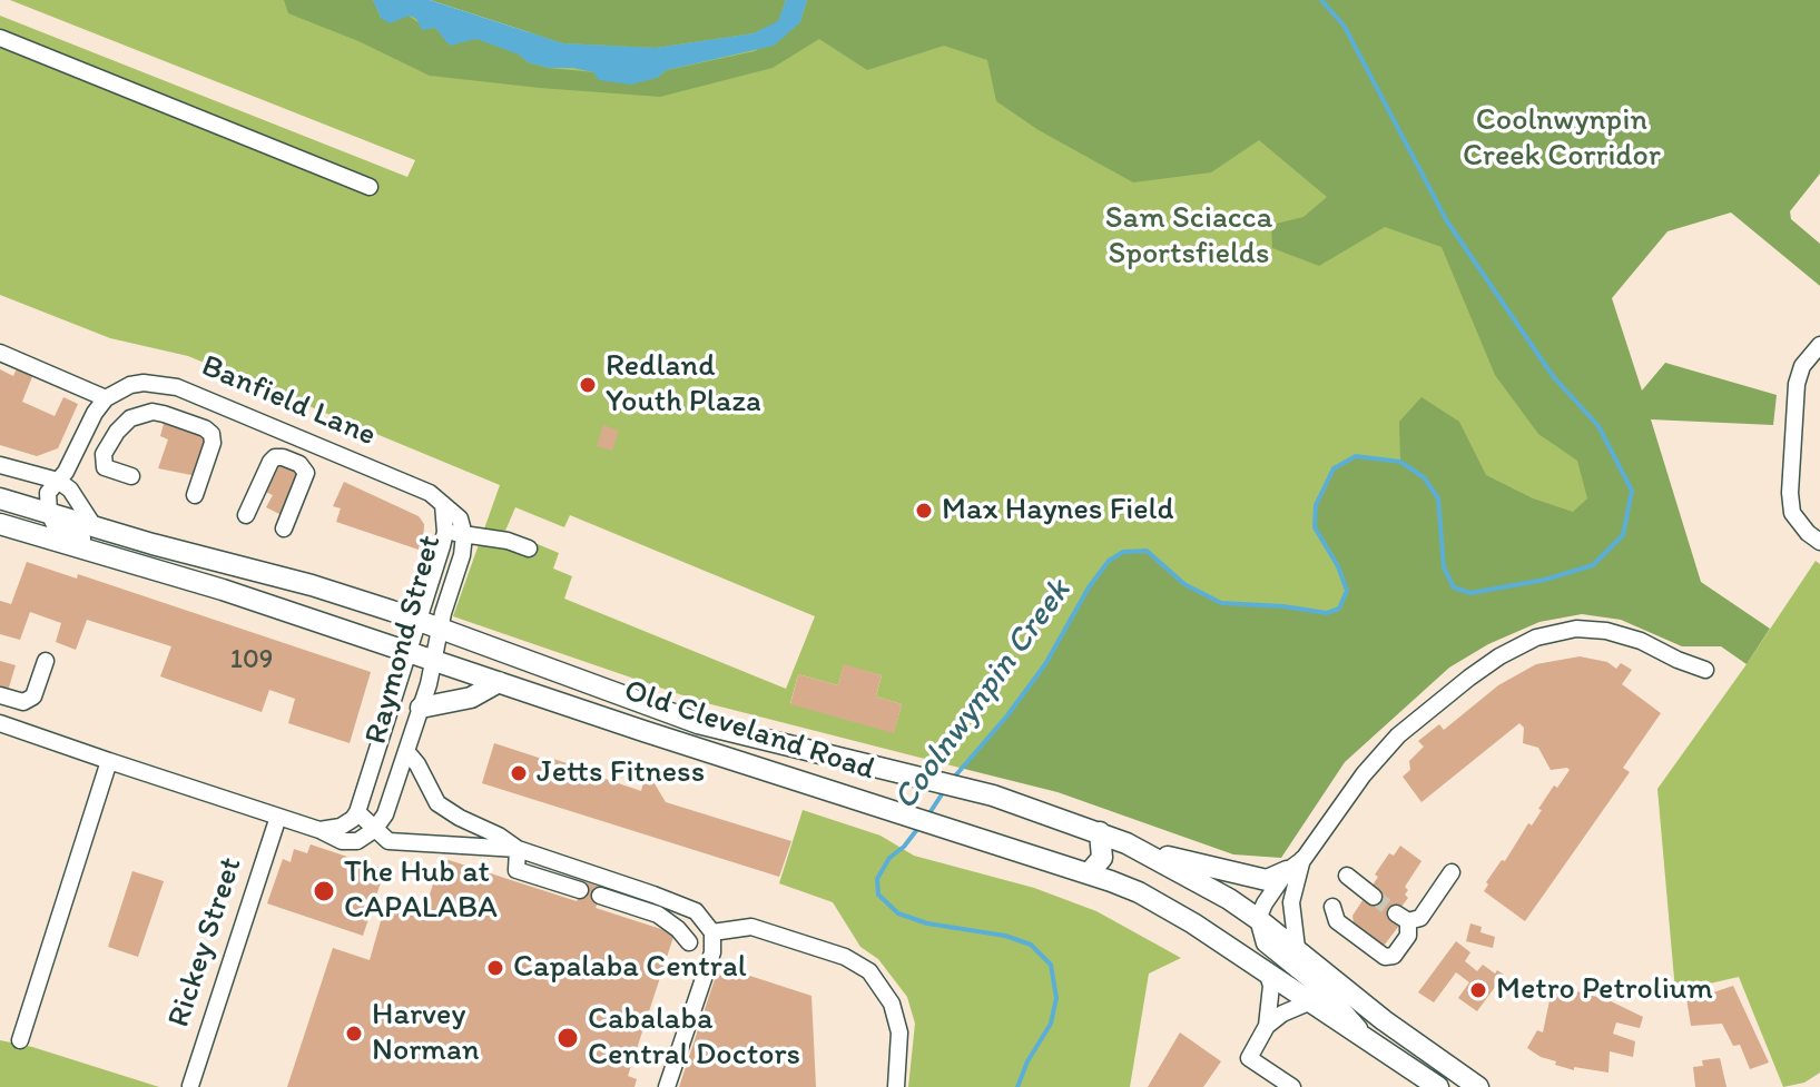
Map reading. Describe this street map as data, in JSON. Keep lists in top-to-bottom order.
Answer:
{
  "streets": {
    "main road": ["Old Cleveland Road"],
    "street": ["Banfield Lane", "Raymond Street", "Rickey Street"]
  },
  "crossings": [
    ["Banfield Lane", "Raymond Street"],
    ["Raymond Street", "Old Cleveland Road"]
  ],
  "water": ["Coolnwynpin Creek"],
  "parks": ["Coolnwynpin Creek Corridor", "Sam Sciacca Sportsfields"],
  "places": [
    "Redland Youth Plaza",
    "Max Haynes Field",
    "Jetts Fitness",
    "The Hub at CAPALABA",
    "Capalaba Central",
    "Metro Petrolium",
    "Harvey Norman",
    "Cabalaba Central Doctors"
  ],
  "house_numbers": ["109"]
}
